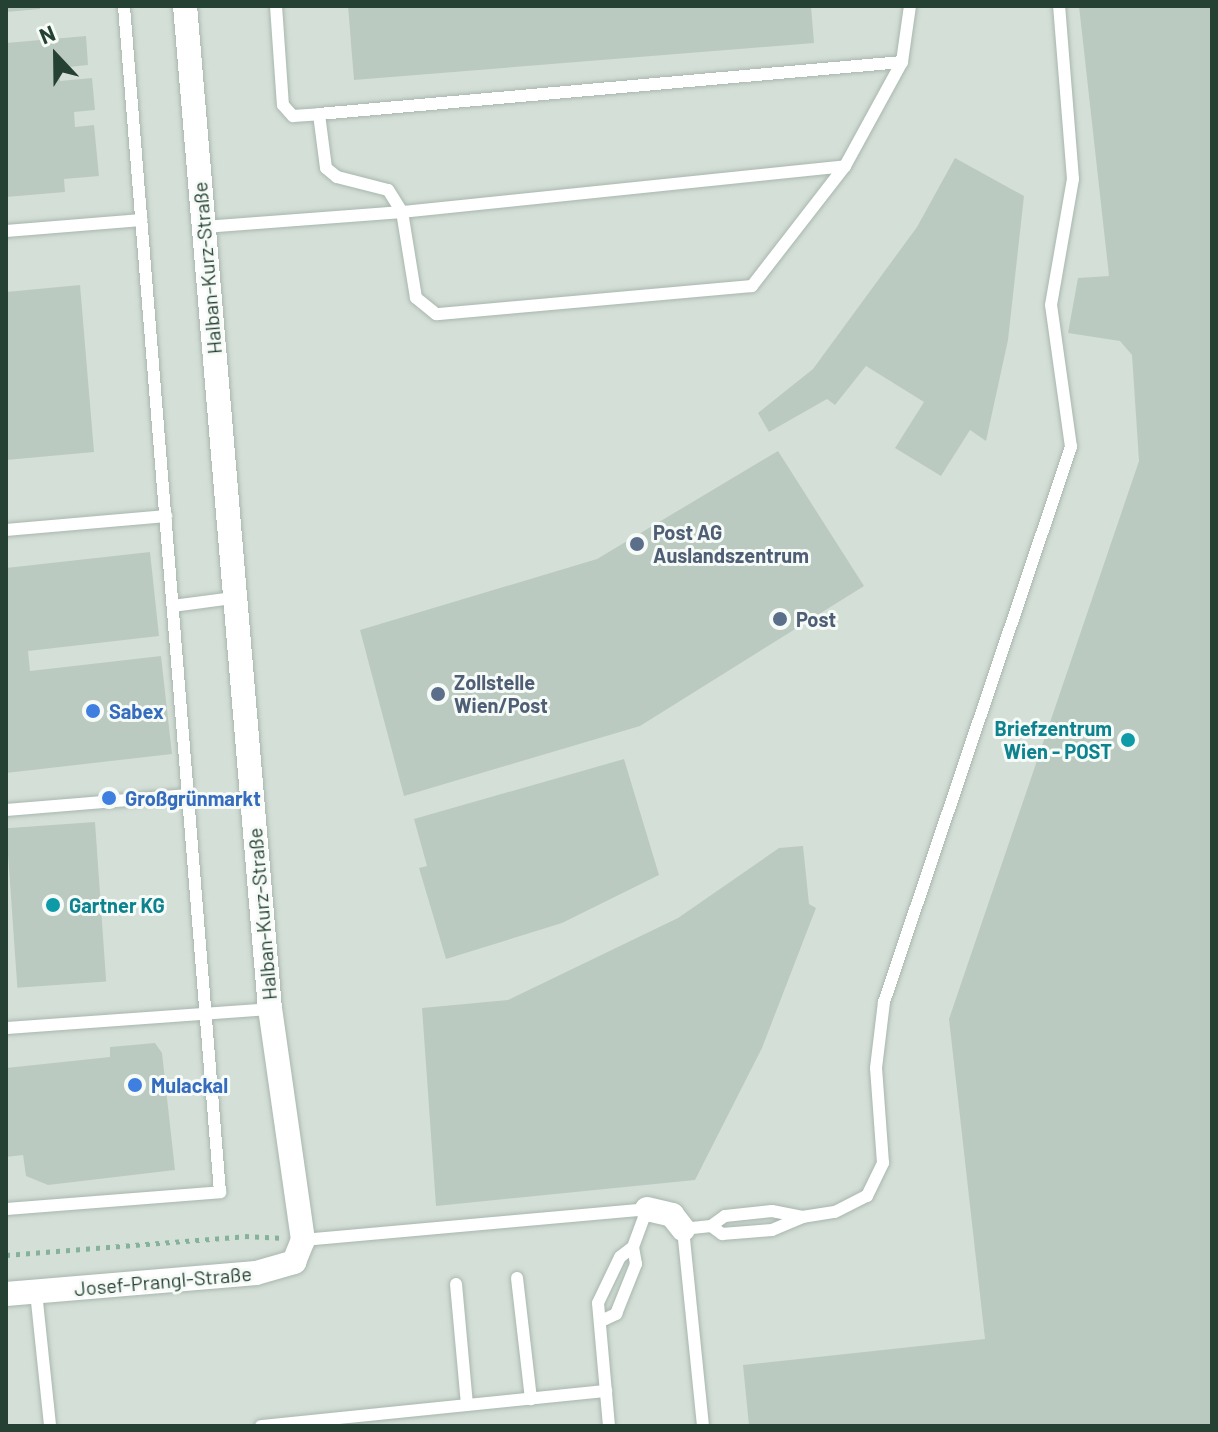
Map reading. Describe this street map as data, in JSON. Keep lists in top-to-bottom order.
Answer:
{
  "streets": {
    "street": ["Halban-Kurz-Straße", "Josef-Prangl-Straße"]
  },
  "crossings": [
    ["Halban-Kurz-Straße", "Josef-Prangl-Straße"]
  ],
  "places": [
    "Post AG Auslandszentrum",
    "Post",
    "Zollstelle Wien/Post",
    "Sabex",
    "Briefzentrum Wien - POST",
    "Großgrünmarkt",
    "Gartner KG",
    "Mulackal"
  ],
  "north": "top"
}
